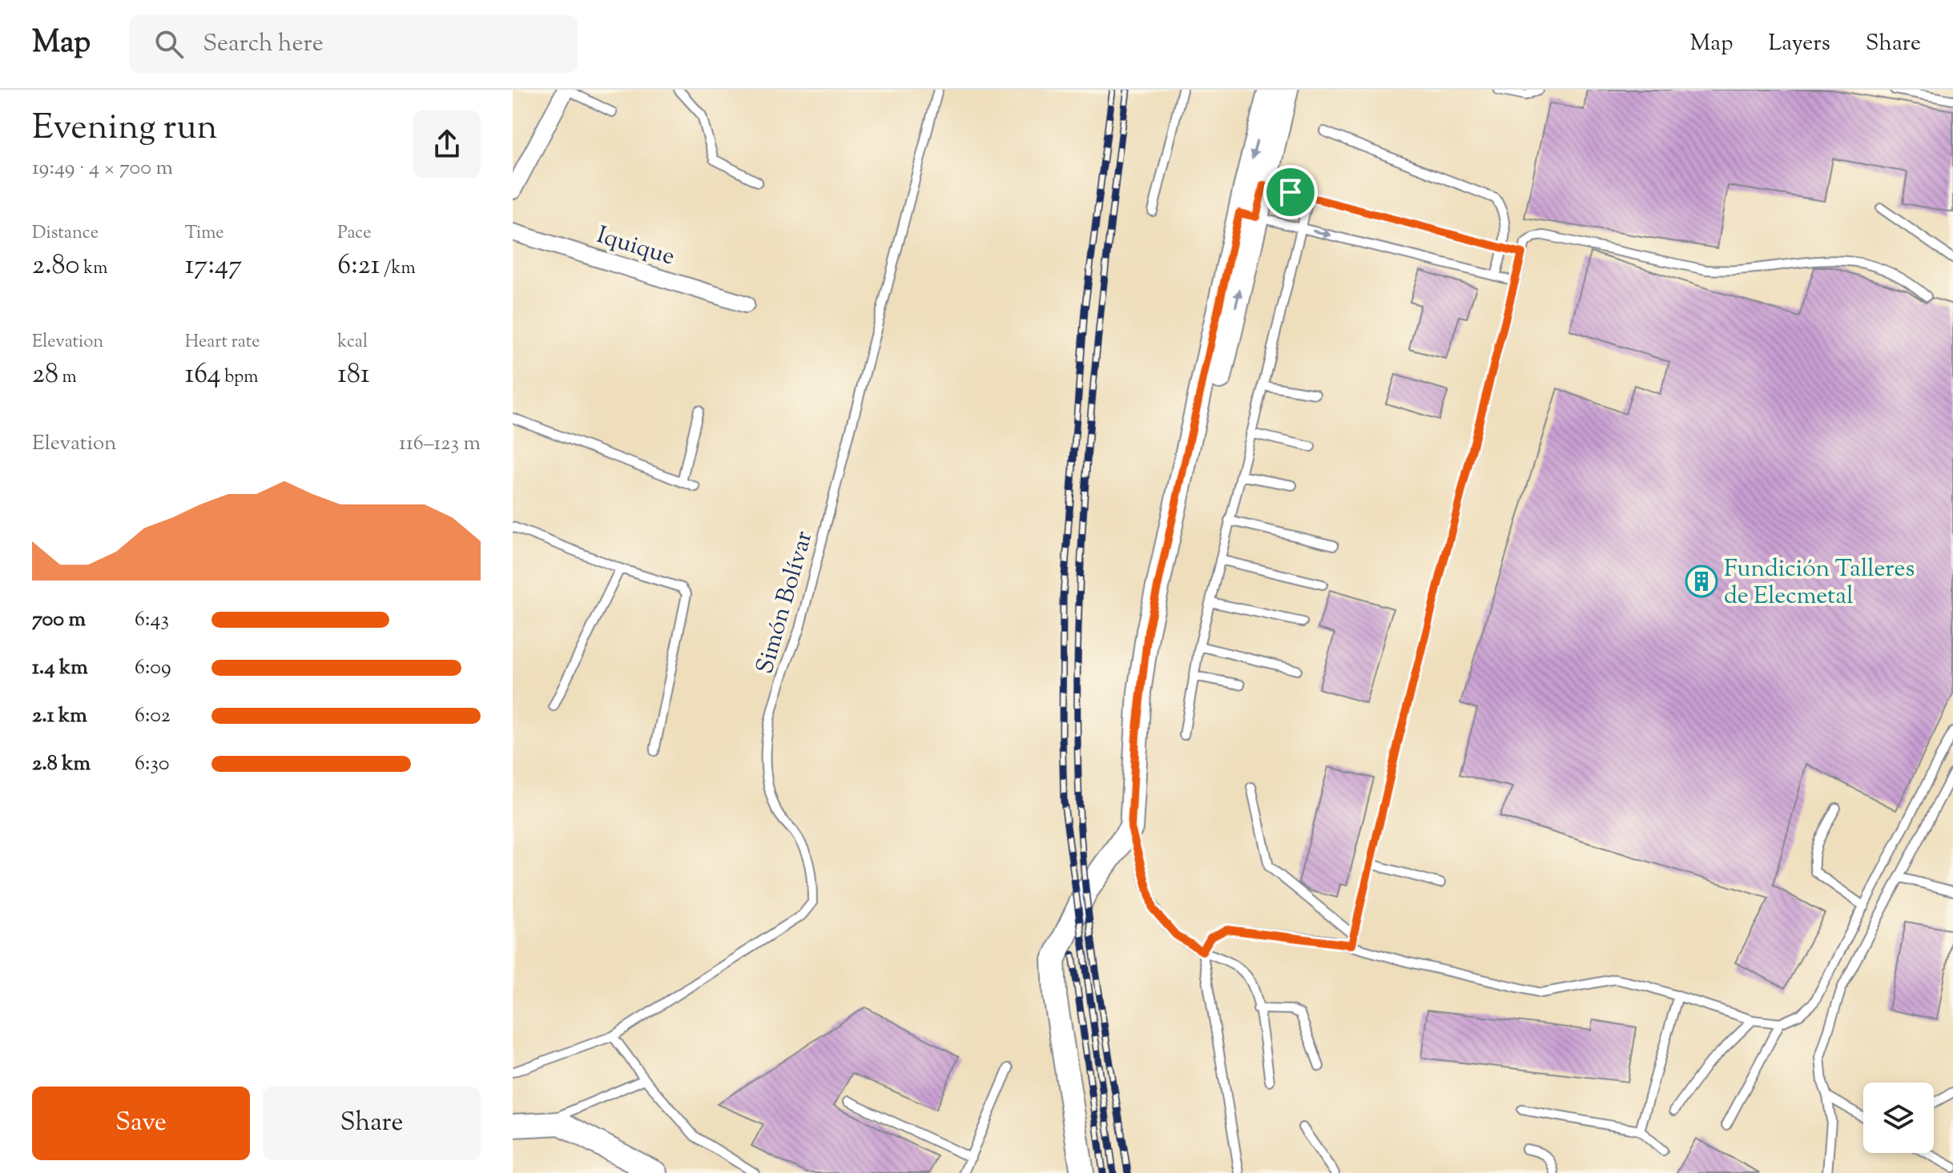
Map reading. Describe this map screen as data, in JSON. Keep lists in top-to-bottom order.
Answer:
{
  "streets": {
    "street": ["Iquique"],
    "lane": ["Simón Bolívar"]
  },
  "places": {
    "building": ["Fundición Talleres de Elecmetal"]
  },
  "page": {
    "header": "Map",
    "search": "Search here",
    "nav": ["Map", "Layers", "Share"],
    "heading": ["Evening run", "19:49 · 4 × 700 m"],
    "stats": [
      ["Distance", "2.80 km"],
      ["Time", "17:47"],
      ["Pace", "6:21 /km"],
      ["Elevation", "28 m"],
      ["Heart rate", "164 bpm"],
      ["kcal", "181"]
    ],
    "chart": ["Elevation", "116–123 m"],
    "list": [
      {
        "name": "700 m",
        "note": "6:43"
      },
      {
        "name": "1.4 km",
        "note": "6:09"
      },
      {
        "name": "2.1 km",
        "note": "6:02"
      },
      {
        "name": "2.8 km",
        "note": "6:30"
      }
    ],
    "buttons": ["Save", "Share"]
  }
}
